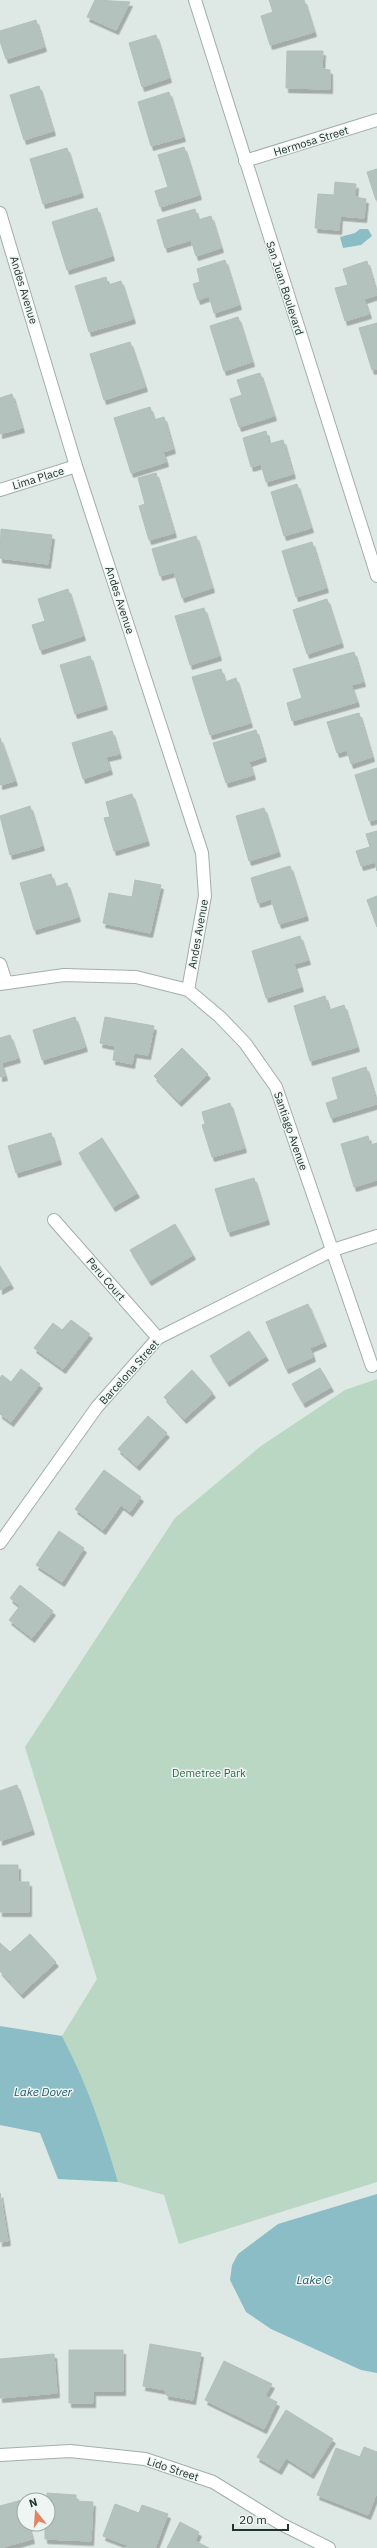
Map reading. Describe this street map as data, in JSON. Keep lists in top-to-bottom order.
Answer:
{
  "streets": {
    "street": [
      "Hermosa Street",
      "San Juan Boulevard",
      "Andes Avenue",
      "Lima Place",
      "Santiago Avenue",
      "Peru Court",
      "Barcelona Street",
      "Lido Street"
    ]
  },
  "crossings": [
    ["Hermosa Street", "San Juan Boulevard"],
    ["Andes Avenue", "Lima Place"],
    ["Andes Avenue", "Santiago Avenue"],
    ["Santiago Avenue", "Barcelona Street"],
    ["Peru Court", "Barcelona Street"]
  ],
  "water": ["Lake Dover", "Lake C"],
  "parks": ["Demetree Park"],
  "scale_bar": "20 m",
  "north": "top"
}
